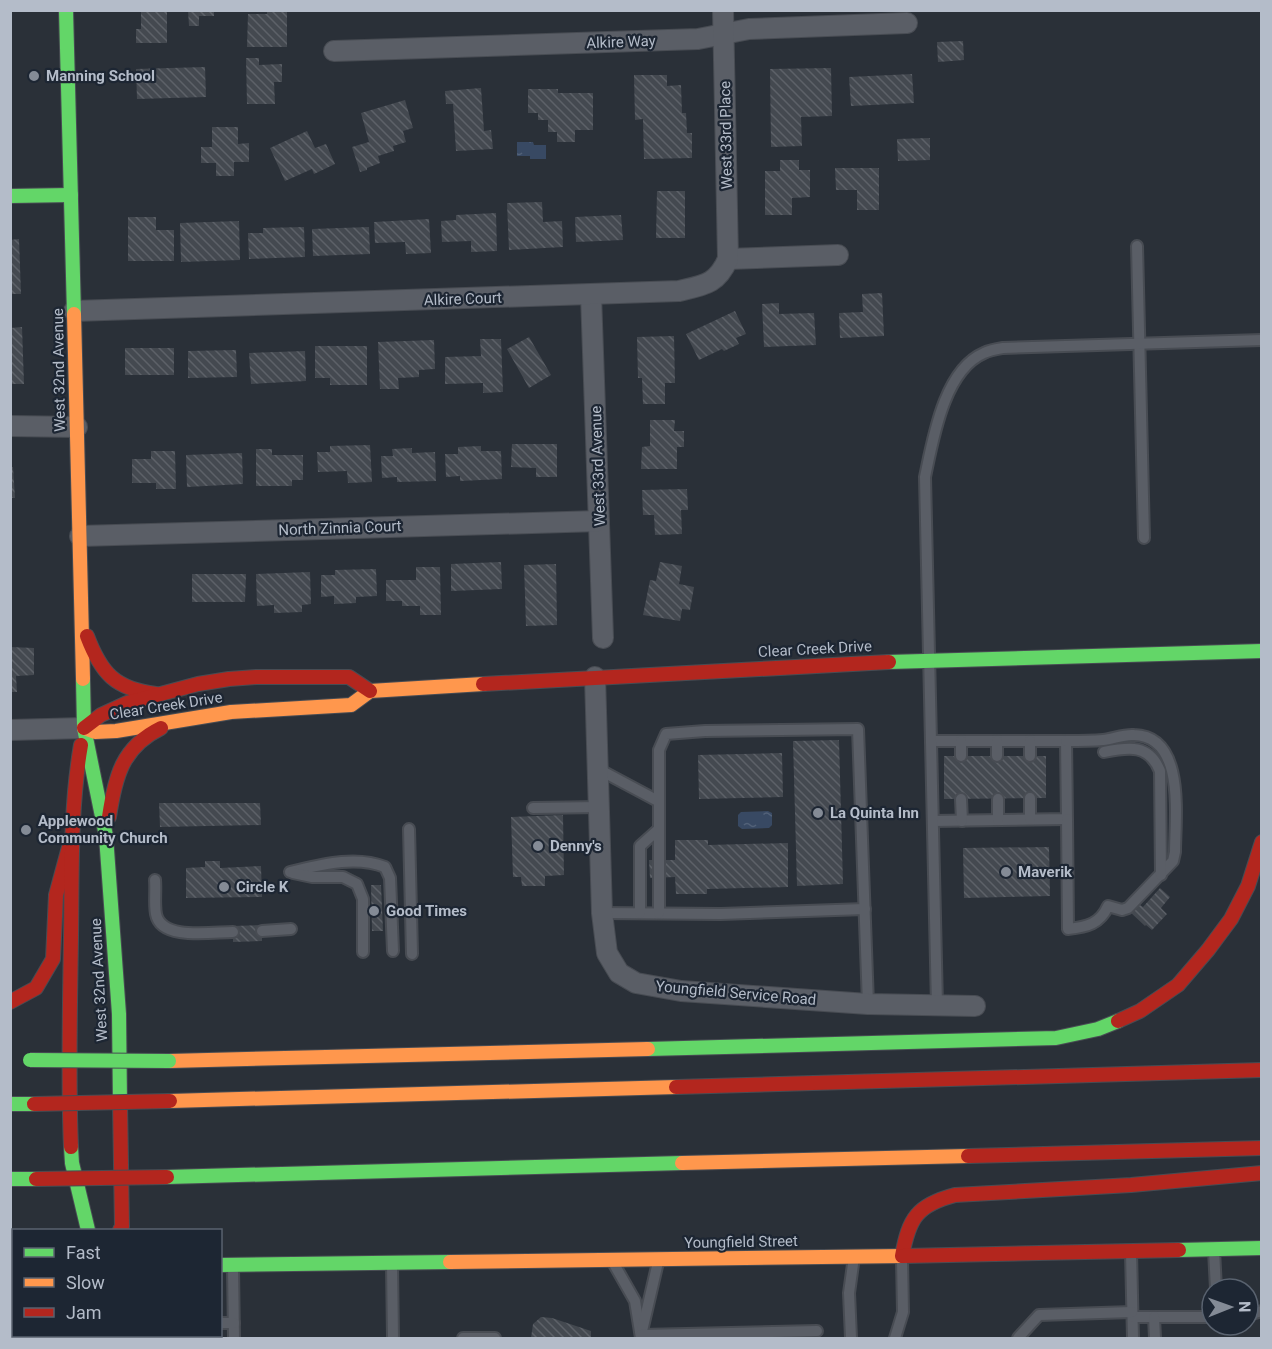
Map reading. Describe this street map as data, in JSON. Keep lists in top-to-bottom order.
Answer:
{
  "streets": {
    "main road": ["West 32nd Avenue", "Clear Creek Drive", "Youngfield Street"],
    "street": [
      "Alkire Way",
      "West 33rd Place",
      "Alkire Court",
      "West 33rd Avenue",
      "North Zinnia Court",
      "Youngfield Service Road"
    ]
  },
  "crossings": [
    ["Alkire Way", "West 33rd Place"],
    ["West 33rd Place", "Alkire Court"],
    ["Alkire Court", "West 32nd Avenue"],
    ["Alkire Court", "West 33rd Avenue"],
    ["West 32nd Avenue", "North Zinnia Court"],
    ["West 32nd Avenue", "Clear Creek Drive"],
    ["West 33rd Avenue", "North Zinnia Court"],
    ["Clear Creek Drive", "Youngfield Service Road"]
  ],
  "places": [
    "Manning School",
    "La Quinta Inn",
    "Applewood Community Church",
    "Denny's",
    "Maverik",
    "Circle K",
    "Good Times"
  ],
  "legend": ["Fast", "Slow", "Jam"],
  "north": "right"
}
